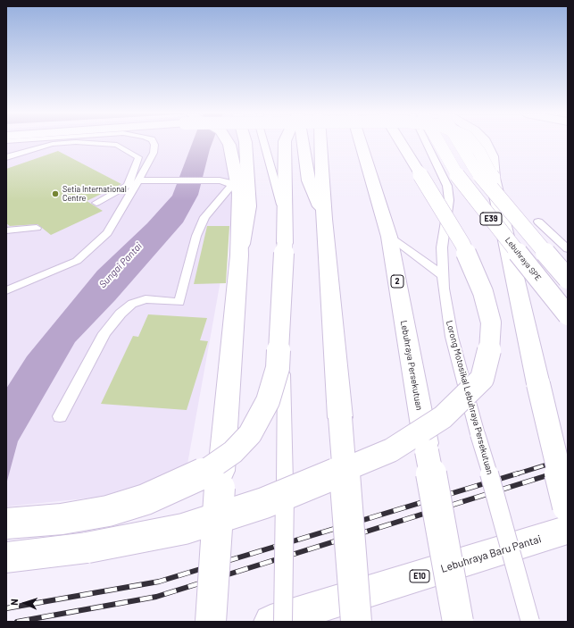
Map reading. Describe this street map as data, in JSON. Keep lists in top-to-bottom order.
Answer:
{
  "streets": {
    "main road": [
      "E39",
      "Lebuhraya SPE",
      "2",
      "Lebuhraya Persekutuan",
      "Lebuhraya Baru Pantai",
      "E10"
    ],
    "lane": ["Lorong Motosikal Lebuhraya Persekutuan"]
  },
  "water": ["Sungai Pantai"],
  "places": ["Setia International Centre"],
  "north": "left"
}
